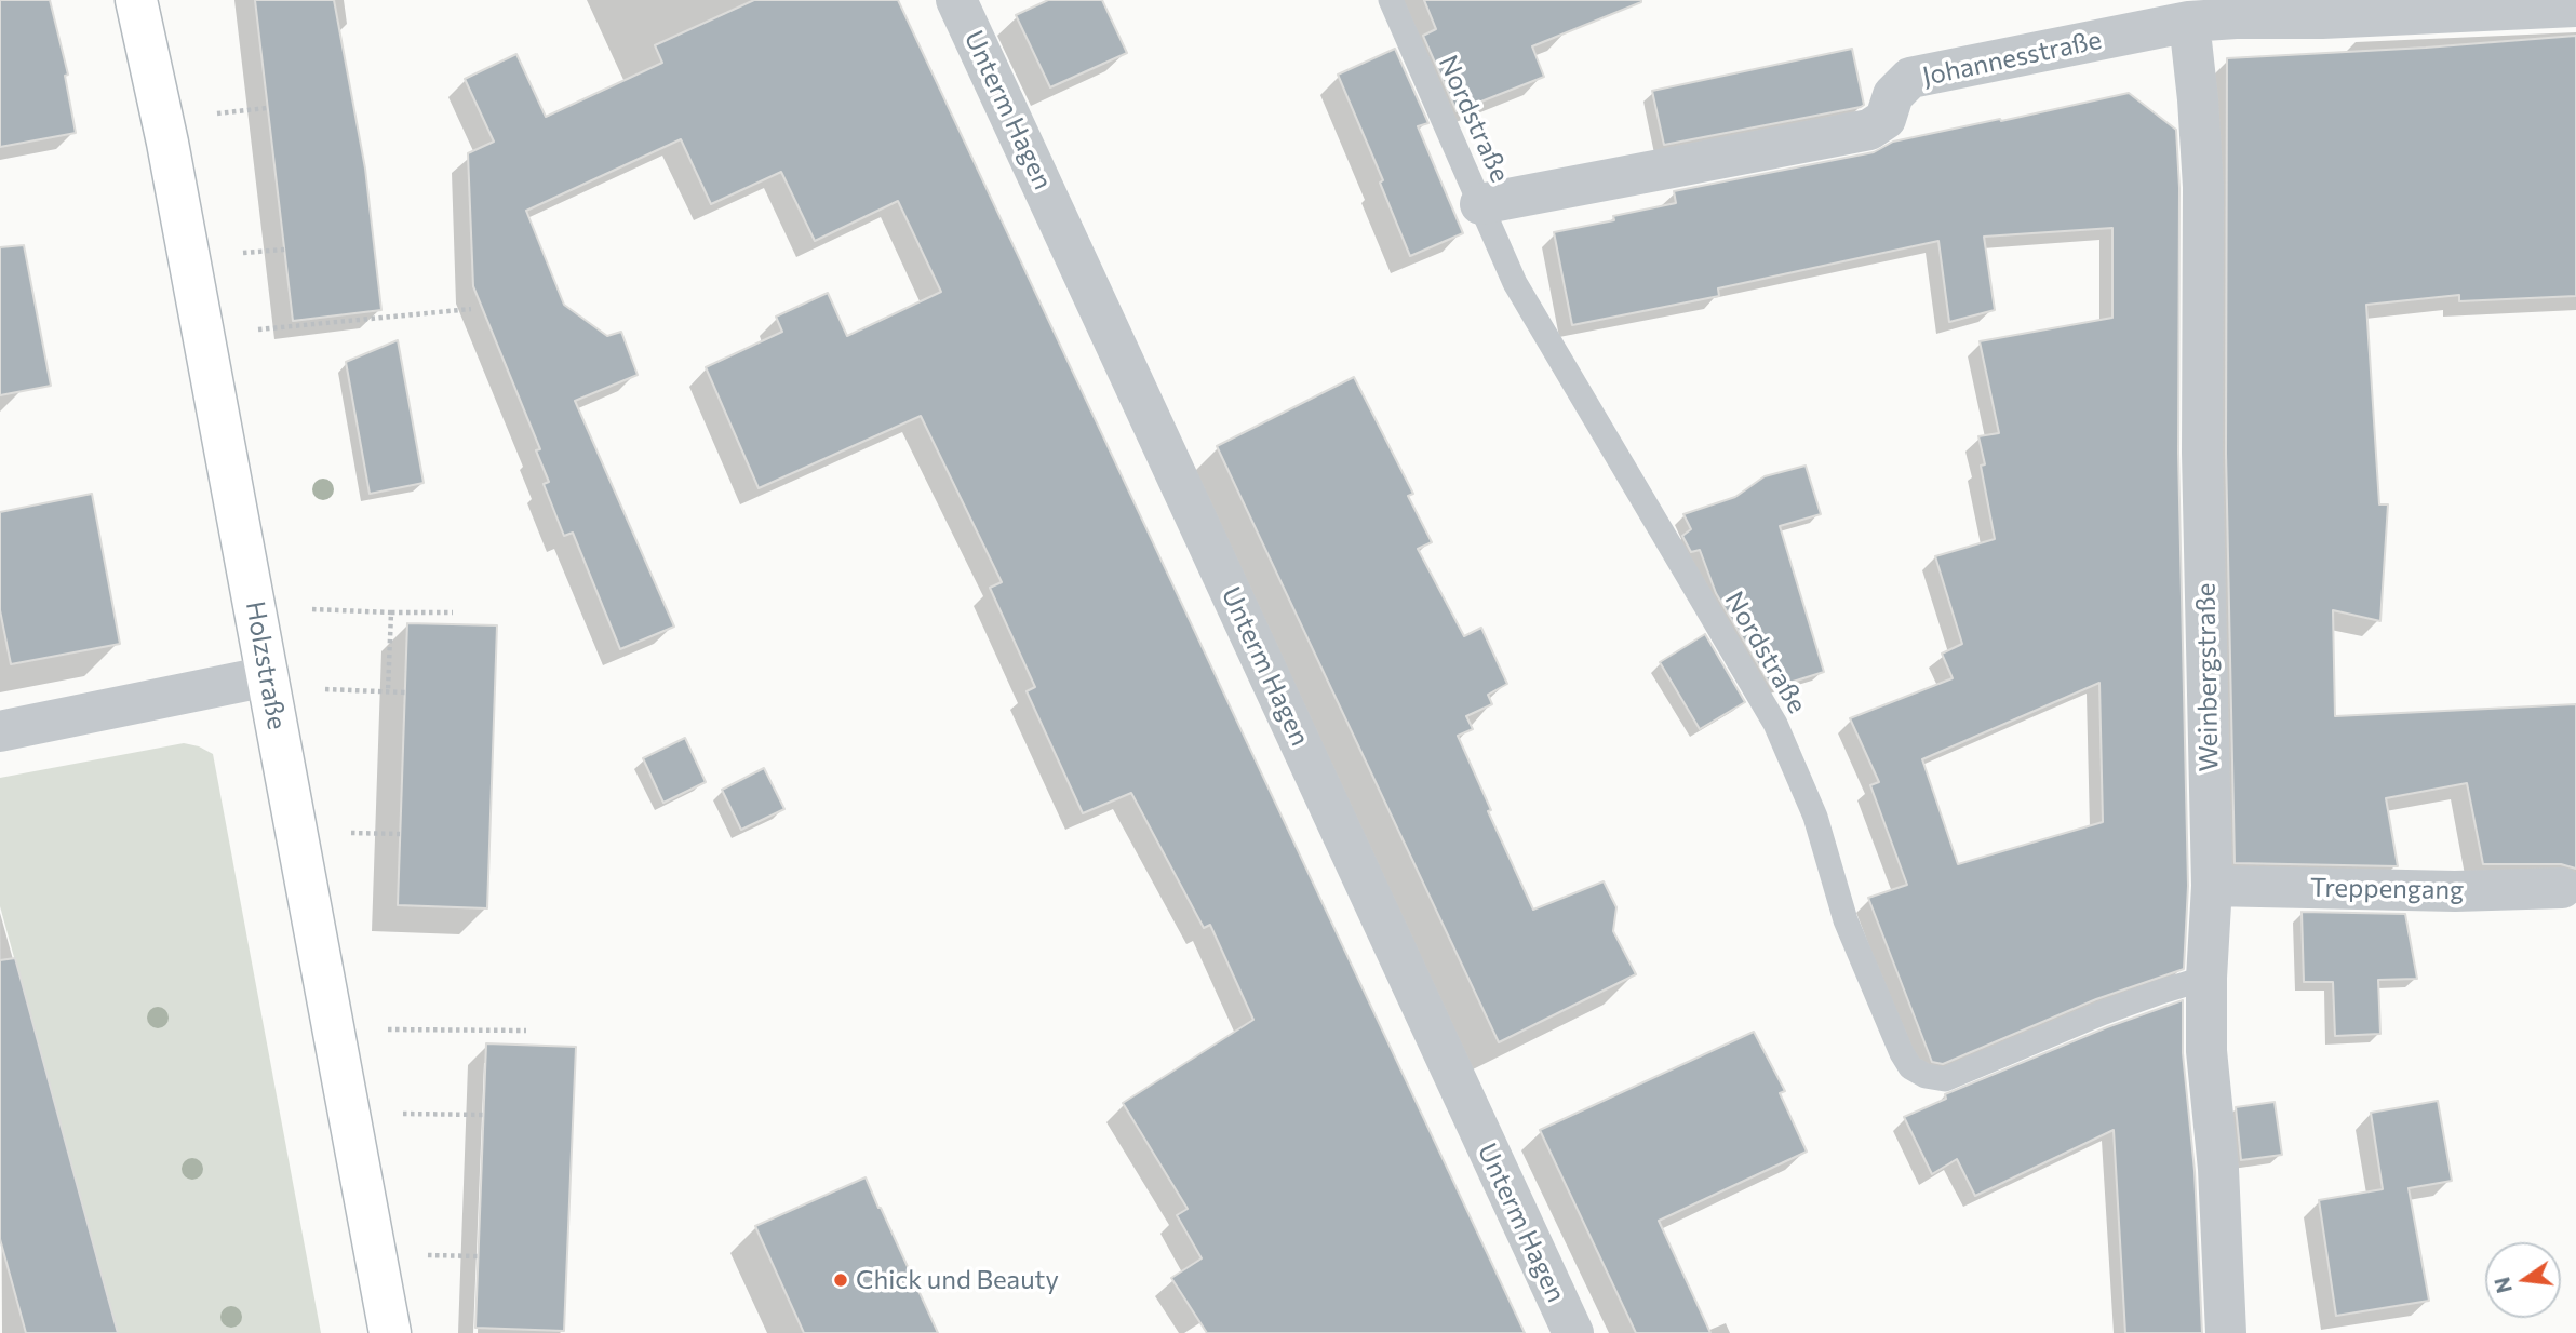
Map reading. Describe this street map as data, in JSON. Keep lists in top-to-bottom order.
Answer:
{
  "streets": {
    "street": [
      "Johannesstraße",
      "Unterm Hagen",
      "Holzstraße",
      "Weinbergstraße",
      "Treppengang"
    ],
    "lane": ["Nordstraße"]
  },
  "crossings": [
    ["Johannesstraße", "Nordstraße"],
    ["Johannesstraße", "Weinbergstraße"],
    ["Nordstraße", "Weinbergstraße"],
    ["Weinbergstraße", "Treppengang"]
  ],
  "places": ["Chick und Beauty"],
  "north": "left"
}
